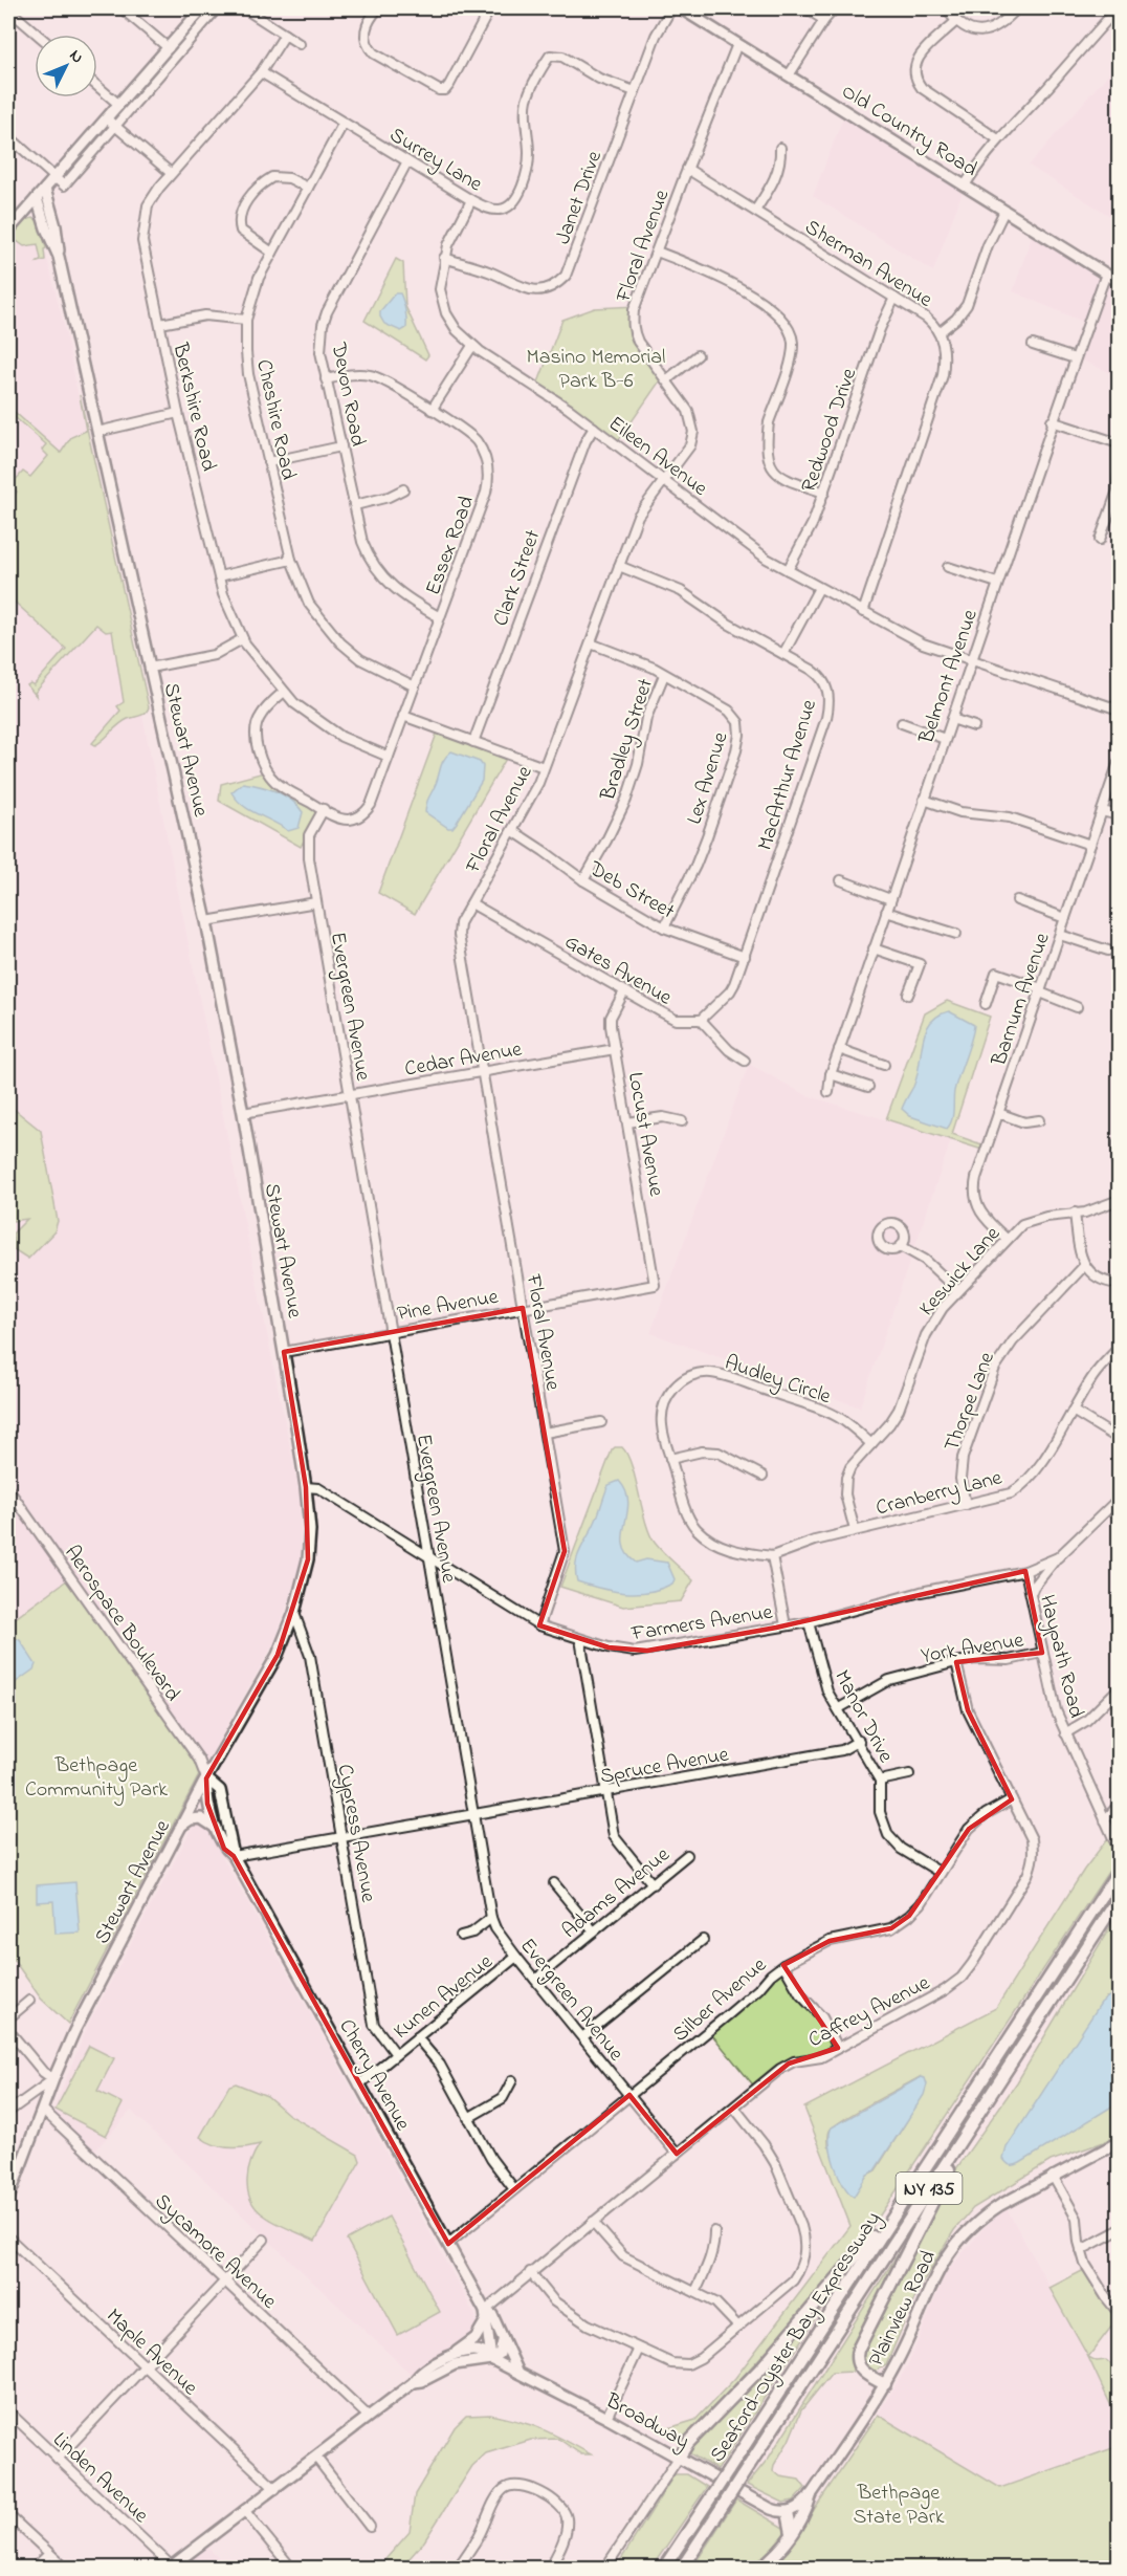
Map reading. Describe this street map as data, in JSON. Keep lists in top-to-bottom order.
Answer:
{
  "streets": {
    "highway": ["NY 135", "Seaford-Oyster Bay Expressway"],
    "main road": [
      "Old Country Road",
      "Stewart Avenue",
      "Cherry Avenue",
      "Plainview Road",
      "Broadway"
    ],
    "street": [
      "Surrey Lane",
      "Janet Drive",
      "Floral Avenue",
      "Sherman Avenue",
      "Devon Road",
      "Berkshire Road",
      "Cheshire Road",
      "Redwood Drive",
      "Eileen Avenue",
      "Essex Road",
      "Clark Street",
      "Belmont Avenue",
      "Bradley Street",
      "MacArthur Avenue",
      "Lex Avenue",
      "Deb Street",
      "Gates Avenue",
      "Barnum Avenue",
      "Evergreen Avenue",
      "Cedar Avenue",
      "Locust Avenue",
      "Keswick Lane",
      "Pine Avenue",
      "Audley Circle",
      "Thorpe Lane",
      "Cranberry Lane",
      "Farmers Avenue",
      "Aerospace Boulevard",
      "York Avenue",
      "Haypath Road",
      "Manor Drive",
      "Spruce Avenue",
      "Cypress Avenue",
      "Adams Avenue",
      "Kunen Avenue",
      "Silber Avenue",
      "Caffrey Avenue",
      "Sycamore Avenue",
      "Maple Avenue",
      "Linden Avenue"
    ]
  },
  "crossings": [
    ["Old Country Road", "Floral Avenue"],
    ["Old Country Road", "Belmont Avenue"],
    ["Surrey Lane", "Janet Drive"],
    ["Surrey Lane", "Devon Road"],
    ["Surrey Lane", "Berkshire Road"],
    ["Surrey Lane", "Cheshire Road"],
    ["Surrey Lane", "Eileen Avenue"],
    ["Janet Drive", "Eileen Avenue"],
    ["Floral Avenue", "Sherman Avenue"],
    ["Floral Avenue", "Eileen Avenue"],
    ["Floral Avenue", "MacArthur Avenue"],
    ["Floral Avenue", "Lex Avenue"],
    ["Floral Avenue", "Deb Street"],
    ["Floral Avenue", "Gates Avenue"],
    ["Floral Avenue", "Cedar Avenue"],
    ["Floral Avenue", "Pine Avenue"],
    ["Floral Avenue", "Farmers Avenue"],
    ["Sherman Avenue", "Redwood Drive"],
    ["Sherman Avenue", "Eileen Avenue"],
    ["Devon Road", "Essex Road"],
    ["Berkshire Road", "Essex Road"],
    ["Cheshire Road", "Essex Road"],
    ["Redwood Drive", "Eileen Avenue"],
    ["Eileen Avenue", "Clark Street"],
    ["Eileen Avenue", "Belmont Avenue"],
    ["Essex Road", "Evergreen Avenue"],
    ["Bradley Street", "Lex Avenue"],
    ["Bradley Street", "Deb Street"],
    ["Stewart Avenue", "Cedar Avenue"],
    ["Stewart Avenue", "Pine Avenue"],
    ["Stewart Avenue", "Farmers Avenue"],
    ["Stewart Avenue", "Aerospace Boulevard"],
    ["Stewart Avenue", "Cypress Avenue"],
    ["Stewart Avenue", "Cherry Avenue"],
    ["Stewart Avenue", "Sycamore Avenue"],
    ["MacArthur Avenue", "Deb Street"],
    ["MacArthur Avenue", "Gates Avenue"],
    ["Lex Avenue", "Deb Street"],
    ["Gates Avenue", "Locust Avenue"],
    ["Barnum Avenue", "Keswick Lane"],
    ["Evergreen Avenue", "Cedar Avenue"],
    ["Evergreen Avenue", "Pine Avenue"],
    ["Evergreen Avenue", "Farmers Avenue"],
    ["Evergreen Avenue", "Spruce Avenue"],
    ["Evergreen Avenue", "Adams Avenue"],
    ["Evergreen Avenue", "Kunen Avenue"],
    ["Evergreen Avenue", "Silber Avenue"],
    ["Evergreen Avenue", "Caffrey Avenue"],
    ["Cedar Avenue", "Locust Avenue"],
    ["Locust Avenue", "Pine Avenue"],
    ["Keswick Lane", "Audley Circle"],
    ["Keswick Lane", "Cranberry Lane"],
    ["Audley Circle", "Cranberry Lane"],
    ["Thorpe Lane", "Cranberry Lane"],
    ["Farmers Avenue", "Haypath Road"],
    ["Farmers Avenue", "Manor Drive"],
    ["Aerospace Boulevard", "Cherry Avenue"],
    ["York Avenue", "Haypath Road"],
    ["York Avenue", "Manor Drive"],
    ["York Avenue", "Caffrey Avenue"],
    ["Manor Drive", "Spruce Avenue"],
    ["Manor Drive", "Silber Avenue"],
    ["Spruce Avenue", "Cypress Avenue"],
    ["Spruce Avenue", "Cherry Avenue"],
    ["Cypress Avenue", "Kunen Avenue"],
    ["Kunen Avenue", "Cherry Avenue"],
    ["Silber Avenue", "Caffrey Avenue"],
    ["Silber Avenue", "Cherry Avenue"],
    ["Caffrey Avenue", "Cherry Avenue"],
    ["Cherry Avenue", "Broadway"],
    ["Sycamore Avenue", "Broadway"],
    ["Plainview Road", "Broadway"],
    ["Maple Avenue", "Broadway"],
    ["Broadway", "Linden Avenue"]
  ],
  "parks": ["Masino Memorial Park B-6", "Bethpage Community Park", "Bethpage State Park"],
  "north": "top right"
}
